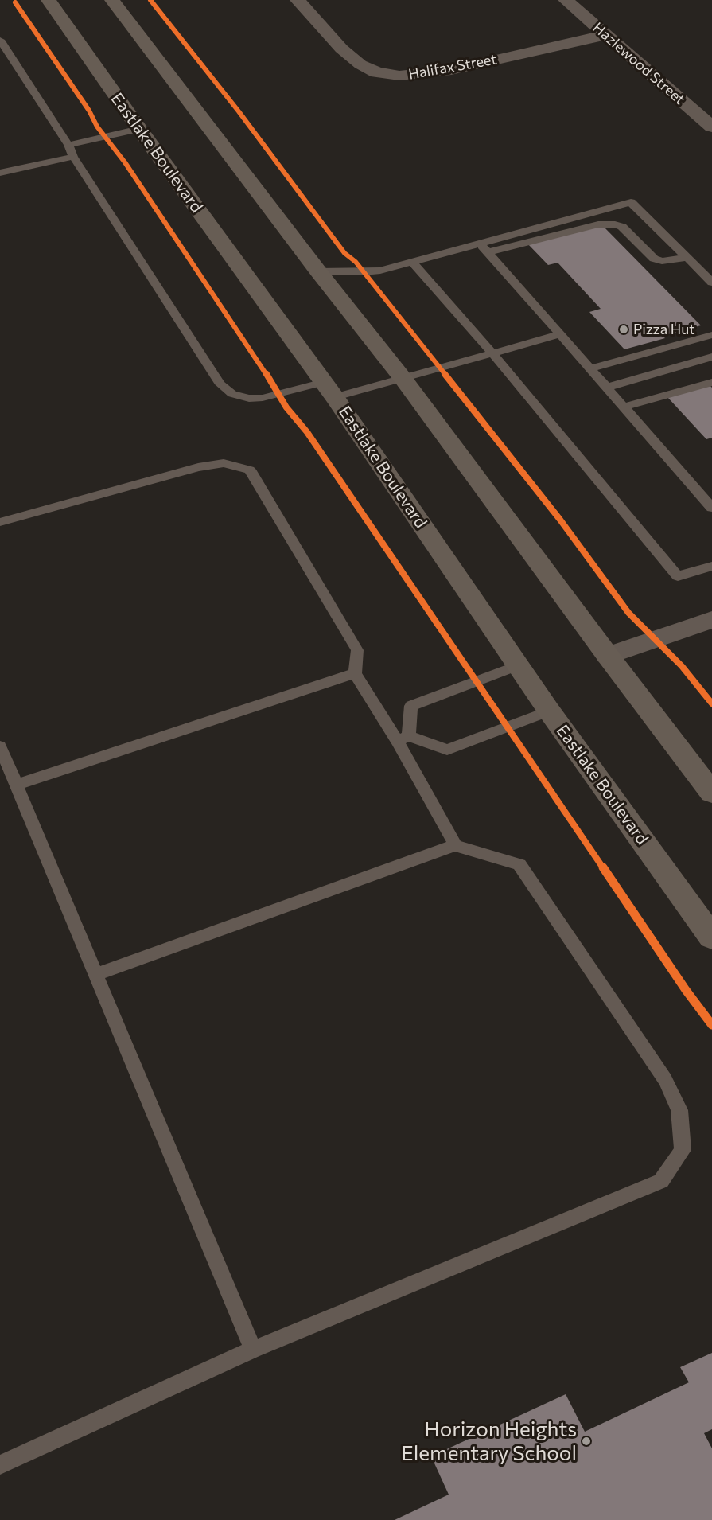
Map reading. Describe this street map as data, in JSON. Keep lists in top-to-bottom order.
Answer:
{
  "streets": {
    "main road": ["Eastlake Boulevard"],
    "street": ["Hazlewood Street", "Halifax Street"]
  },
  "crossings": [
    ["Hazlewood Street", "Halifax Street"]
  ],
  "places": ["Pizza Hut", "Horizon Heights Elementary School"]
}
